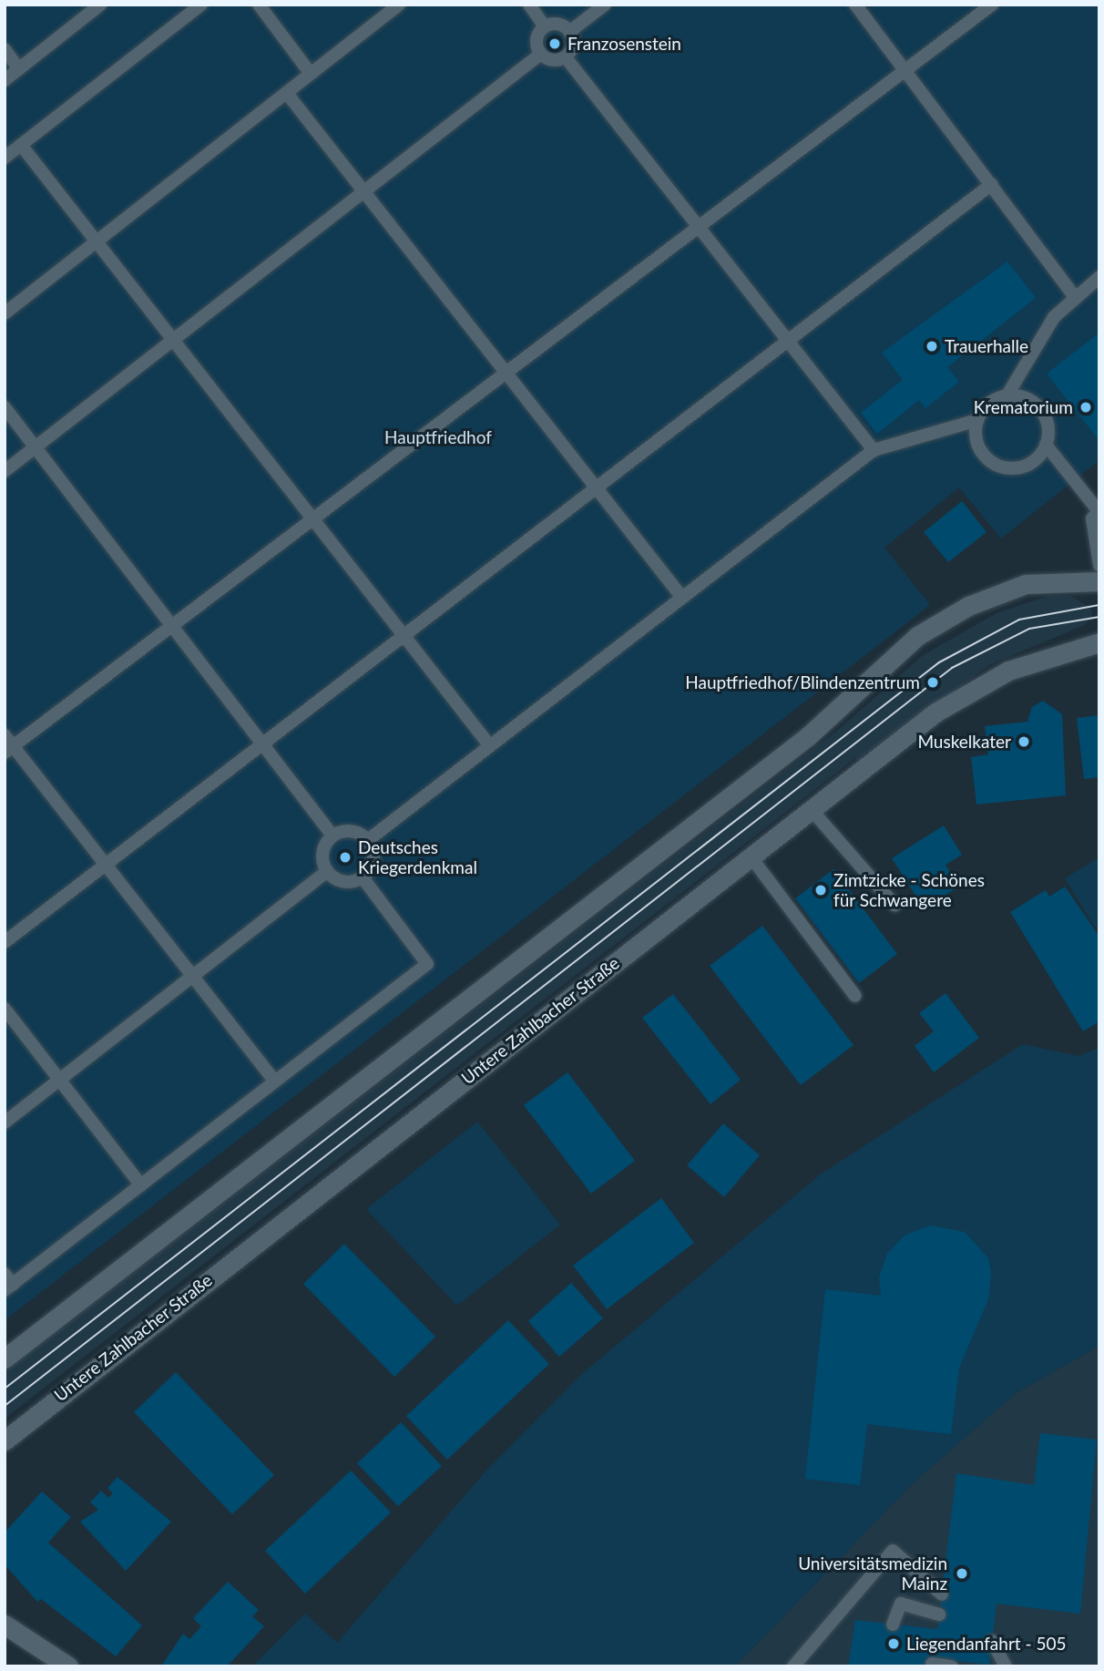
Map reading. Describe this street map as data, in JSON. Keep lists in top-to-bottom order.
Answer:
{
  "streets": {
    "street": ["Untere Zahlbacher Straße"]
  },
  "parks": ["Hauptfriedhof"],
  "places": [
    "Franzosenstein",
    "Trauerhalle",
    "Krematorium",
    "Hauptfriedhof/Blindenzentrum",
    "Muskelkater",
    "Deutsches Kriegerdenkmal",
    "Zimtzicke - Schönes für Schwangere",
    "Universitätsmedizin Mainz",
    "Liegendanfahrt - 505"
  ]
}
